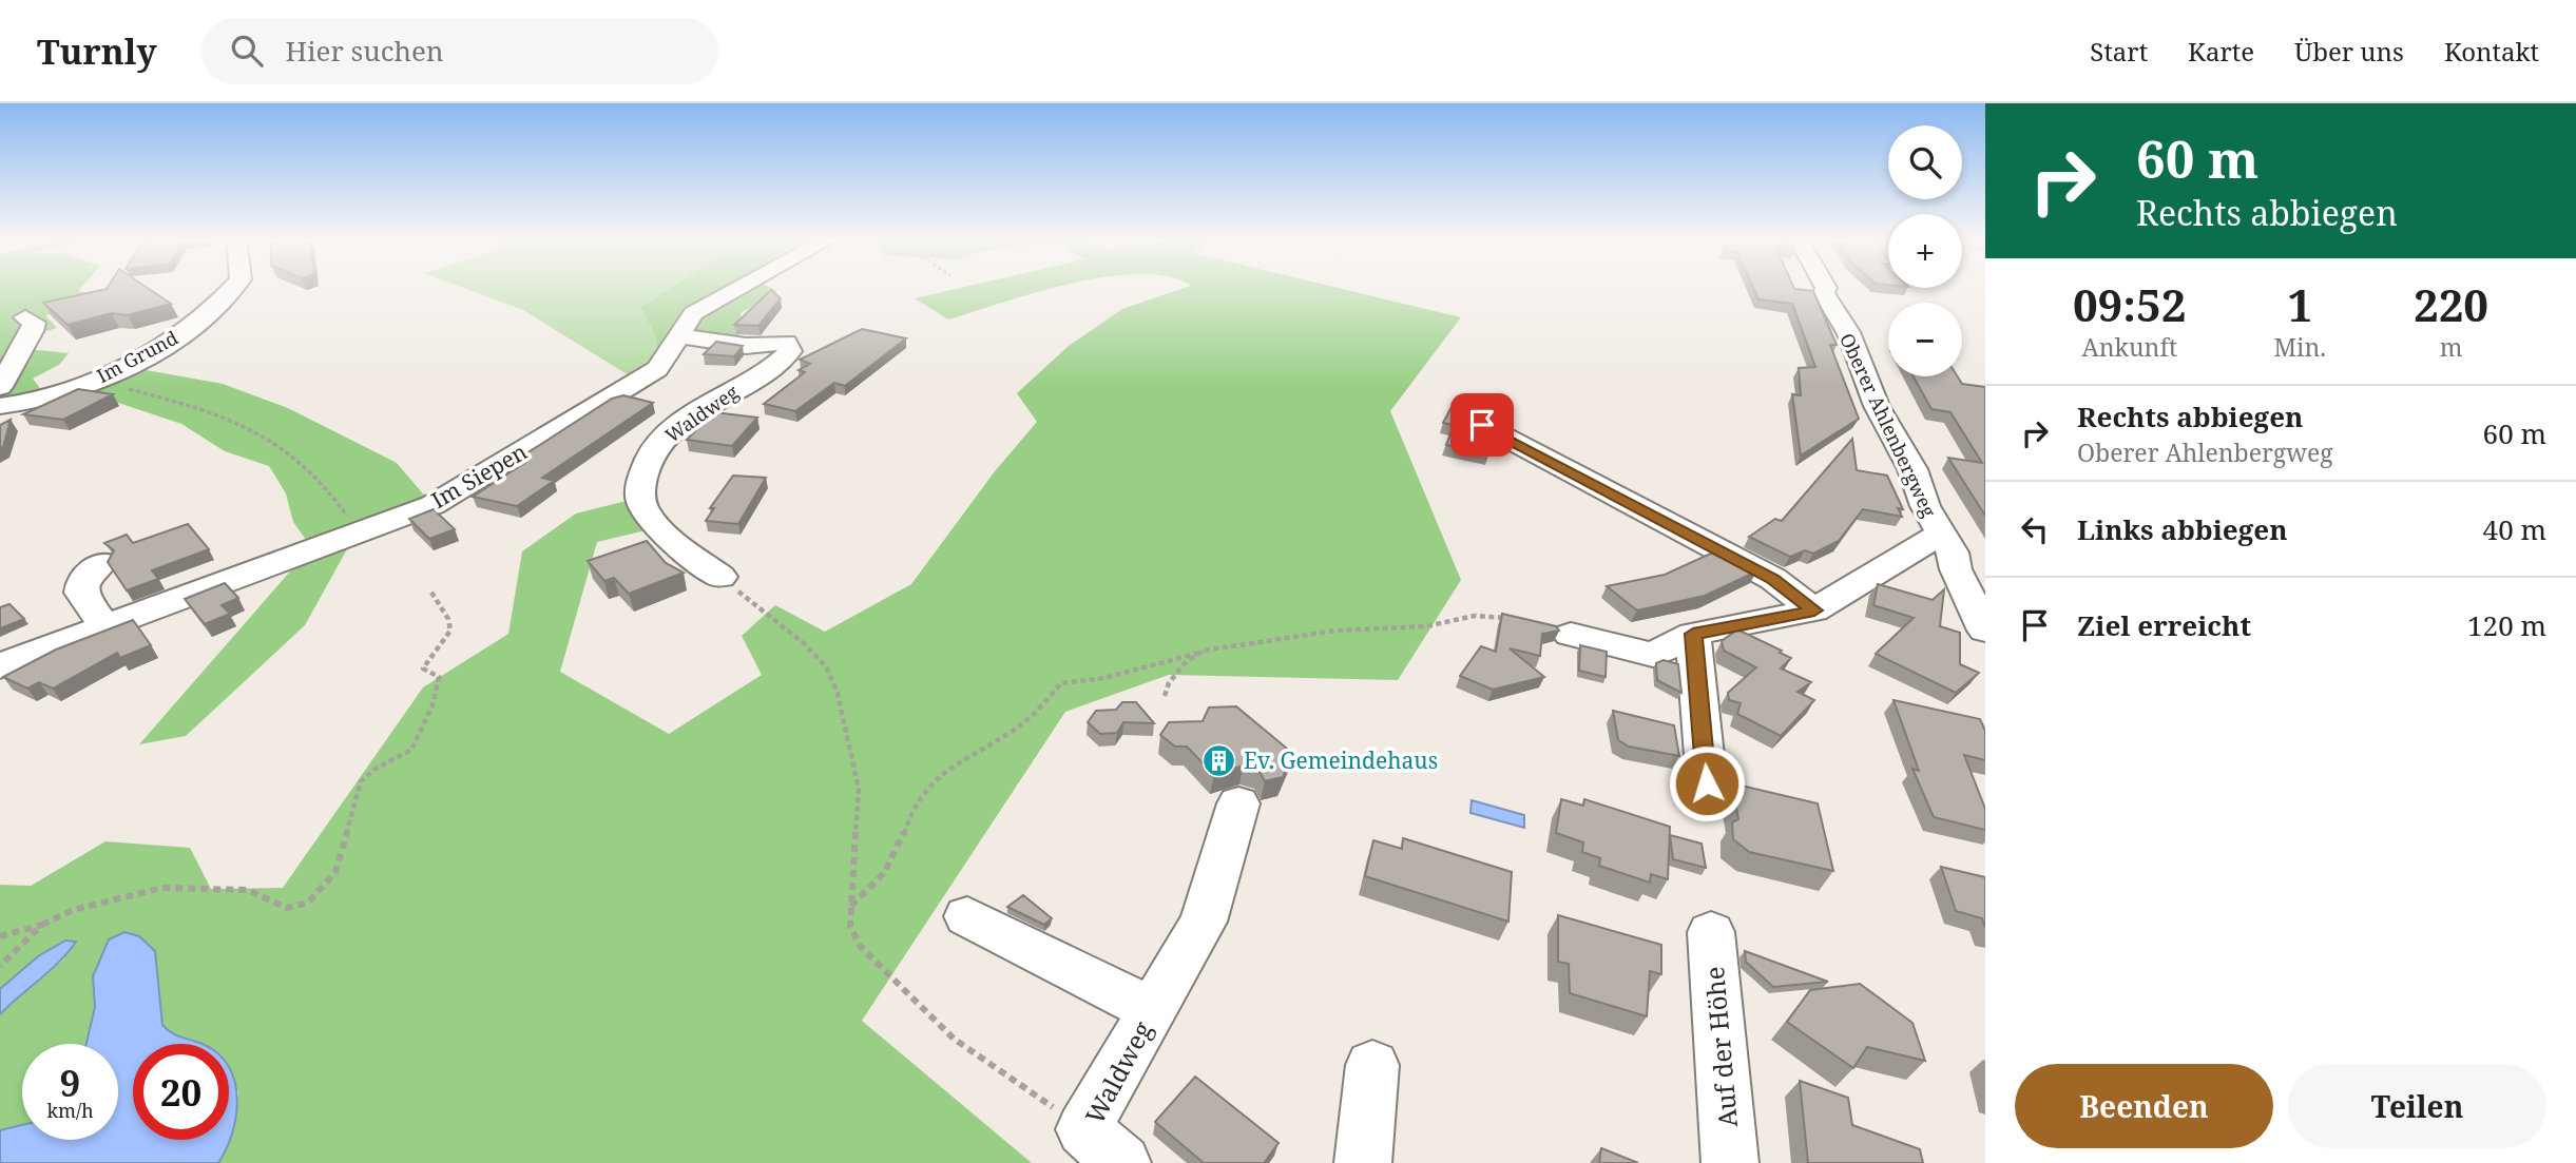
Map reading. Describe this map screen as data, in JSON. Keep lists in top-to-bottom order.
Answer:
{
  "streets": {
    "street": [
      "Im Grund",
      "Waldweg",
      "Oberer Ahlenbergweg",
      "Im Siepen",
      "Auf der Höhe"
    ]
  },
  "crossings": [
    ["Waldweg", "Im Siepen"]
  ],
  "places": {
    "building": ["Ev. Gemeindehaus"]
  },
  "page": {
    "header": "Turnly",
    "search": "Hier suchen",
    "nav": [
      "Start",
      "Karte",
      "Über uns",
      "Kontakt"
    ],
    "turn": ["60 m", "Rechts abbiegen"],
    "map_buttons": ["+", "−"],
    "eta": [
      "09:52",
      "Ankunft",
      "1",
      "Min.",
      "220",
      "m"
    ],
    "list": [
      {
        "name": "Rechts abbiegen",
        "note": "Oberer Ahlenbergweg",
        "value": "60 m"
      },
      {
        "name": "Links abbiegen",
        "value": "40 m"
      },
      {
        "name": "Ziel erreicht",
        "value": "120 m"
      }
    ],
    "speed": "9 km/h",
    "limit": "20",
    "buttons": ["Beenden", "Teilen"]
  }
}
